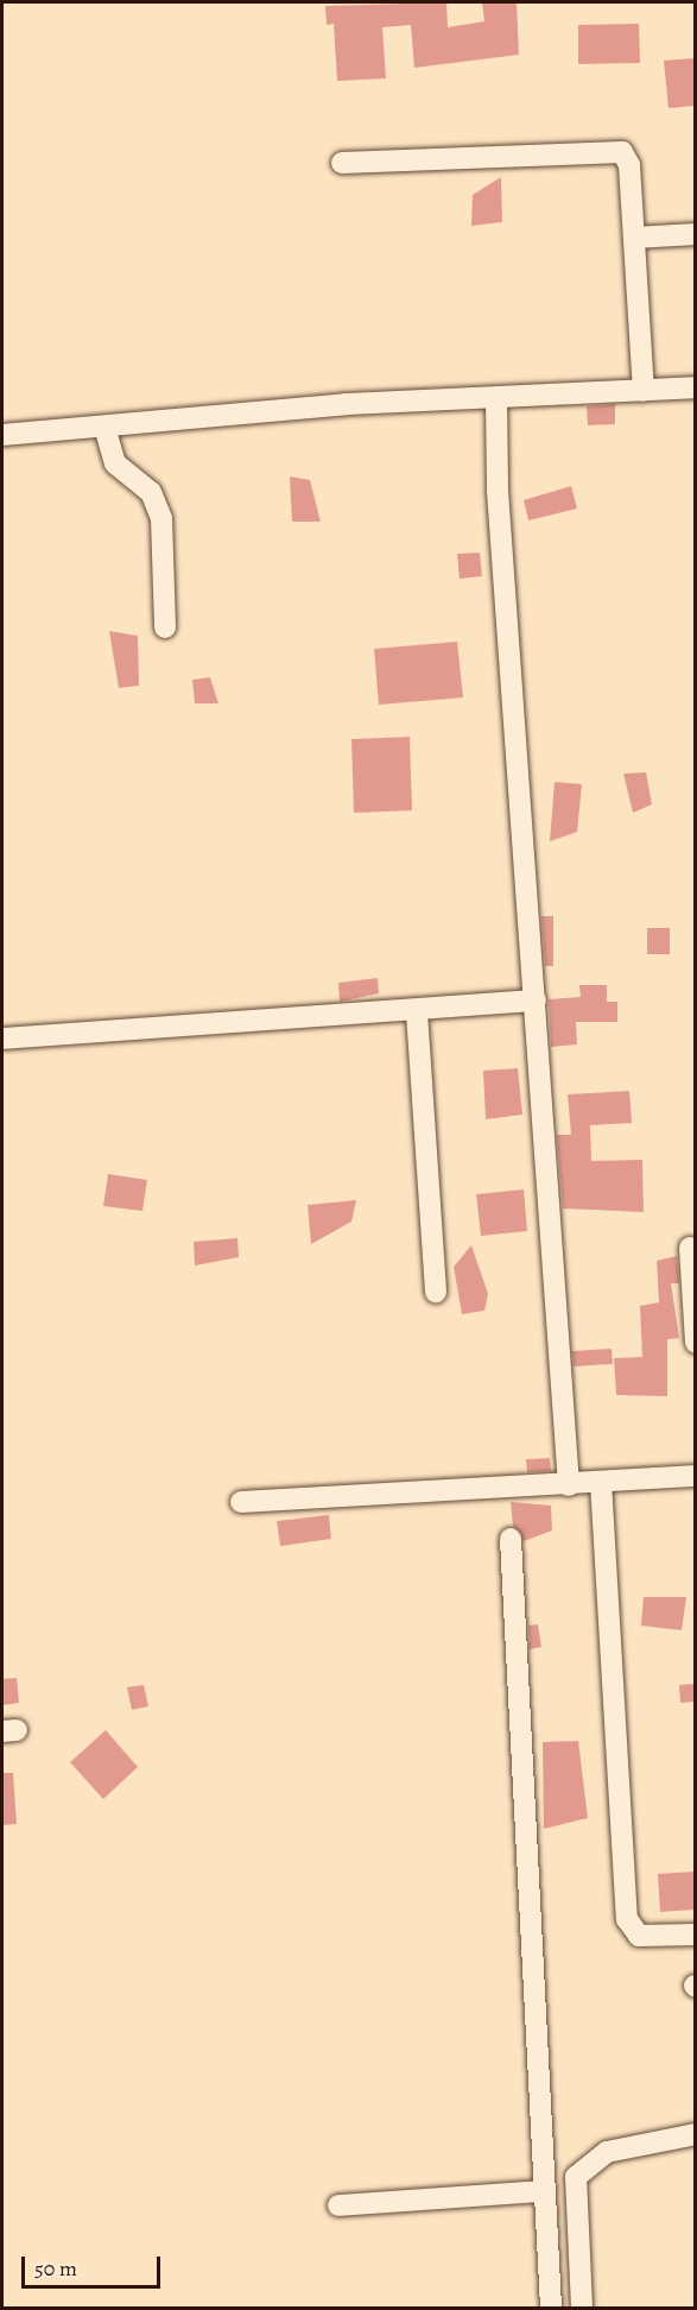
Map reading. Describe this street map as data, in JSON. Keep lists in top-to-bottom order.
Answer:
{
  "scale_bar": "50 m"
}
